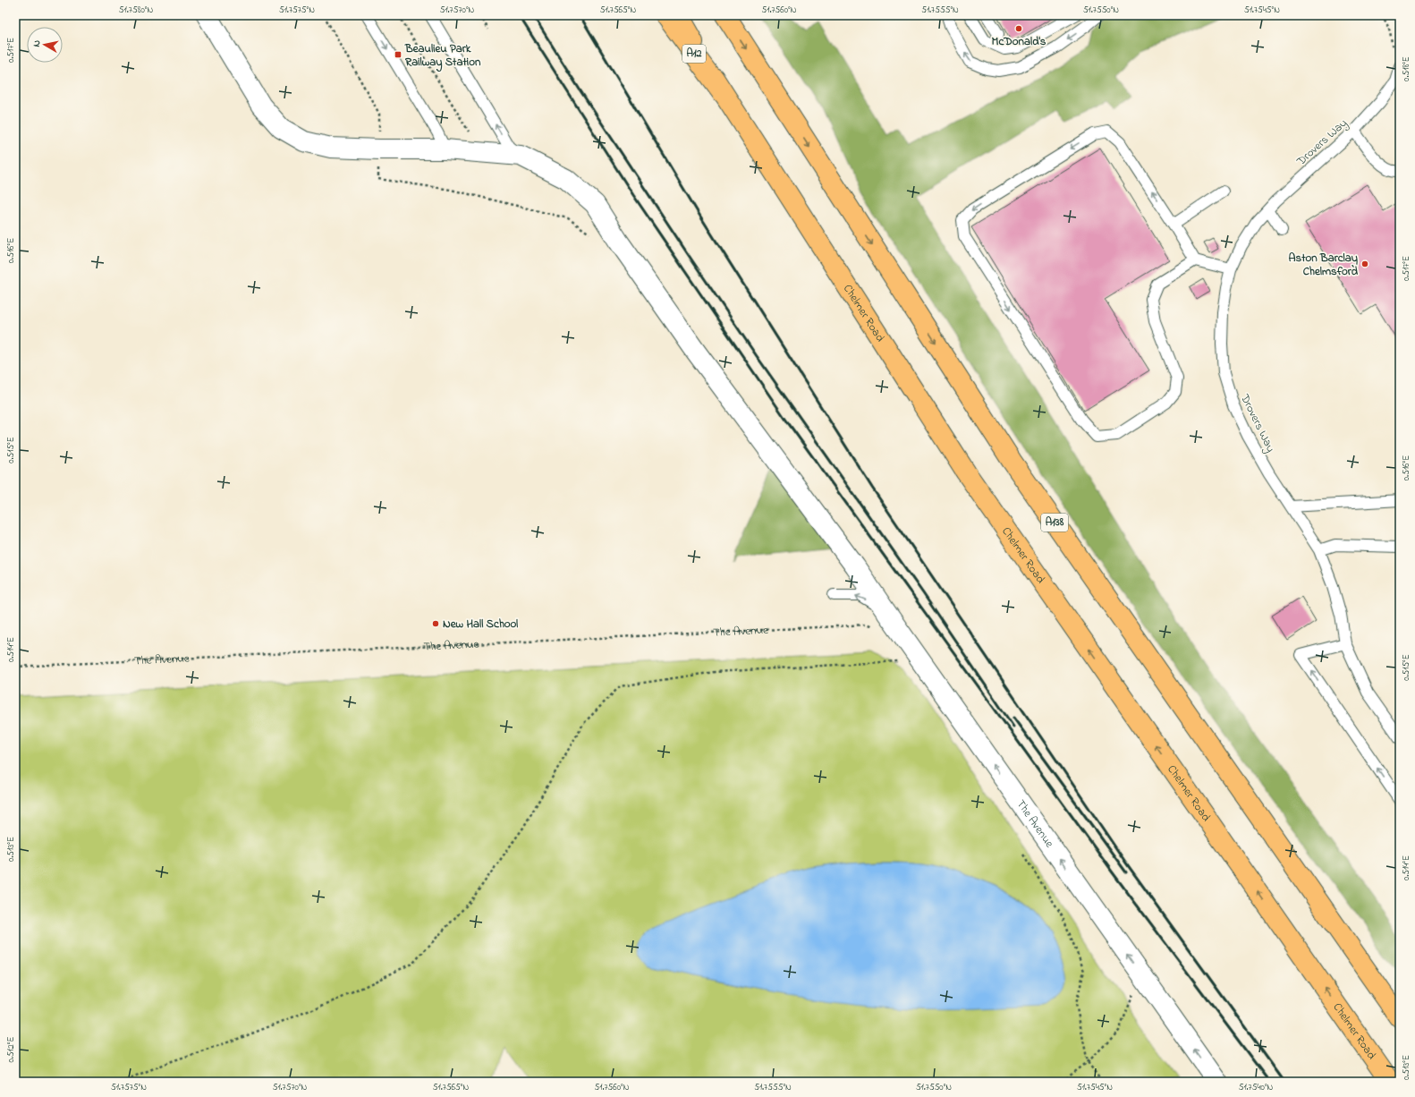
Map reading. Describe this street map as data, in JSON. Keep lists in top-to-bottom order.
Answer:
{
  "streets": {
    "main road": ["A12", "Chelmer Road", "A138"],
    "street": ["The Avenue"],
    "lane": ["Drovers Way"]
  },
  "crossings": [
    ["A12", "Chelmer Road"]
  ],
  "one_way": ["The Avenue"],
  "places": {
    "other": ["McDonald's", "Aston Barclay Chelmsford", "New Hall School"],
    "transit": ["Beaulieu Park Railway Station"]
  },
  "north": "left",
  "coordinates": [
    "51.7580°N",
    "51.7575°N",
    "51.7570°N",
    "51.7565°N",
    "51.7560°N",
    "51.7555°N",
    "51.7550°N",
    "51.7545°N",
    "0.517°E",
    "0.518°E",
    "0.516°E",
    "0.515°E",
    "0.514°E",
    "0.513°E",
    "0.512°E",
    "51.7540°N"
  ]
}
